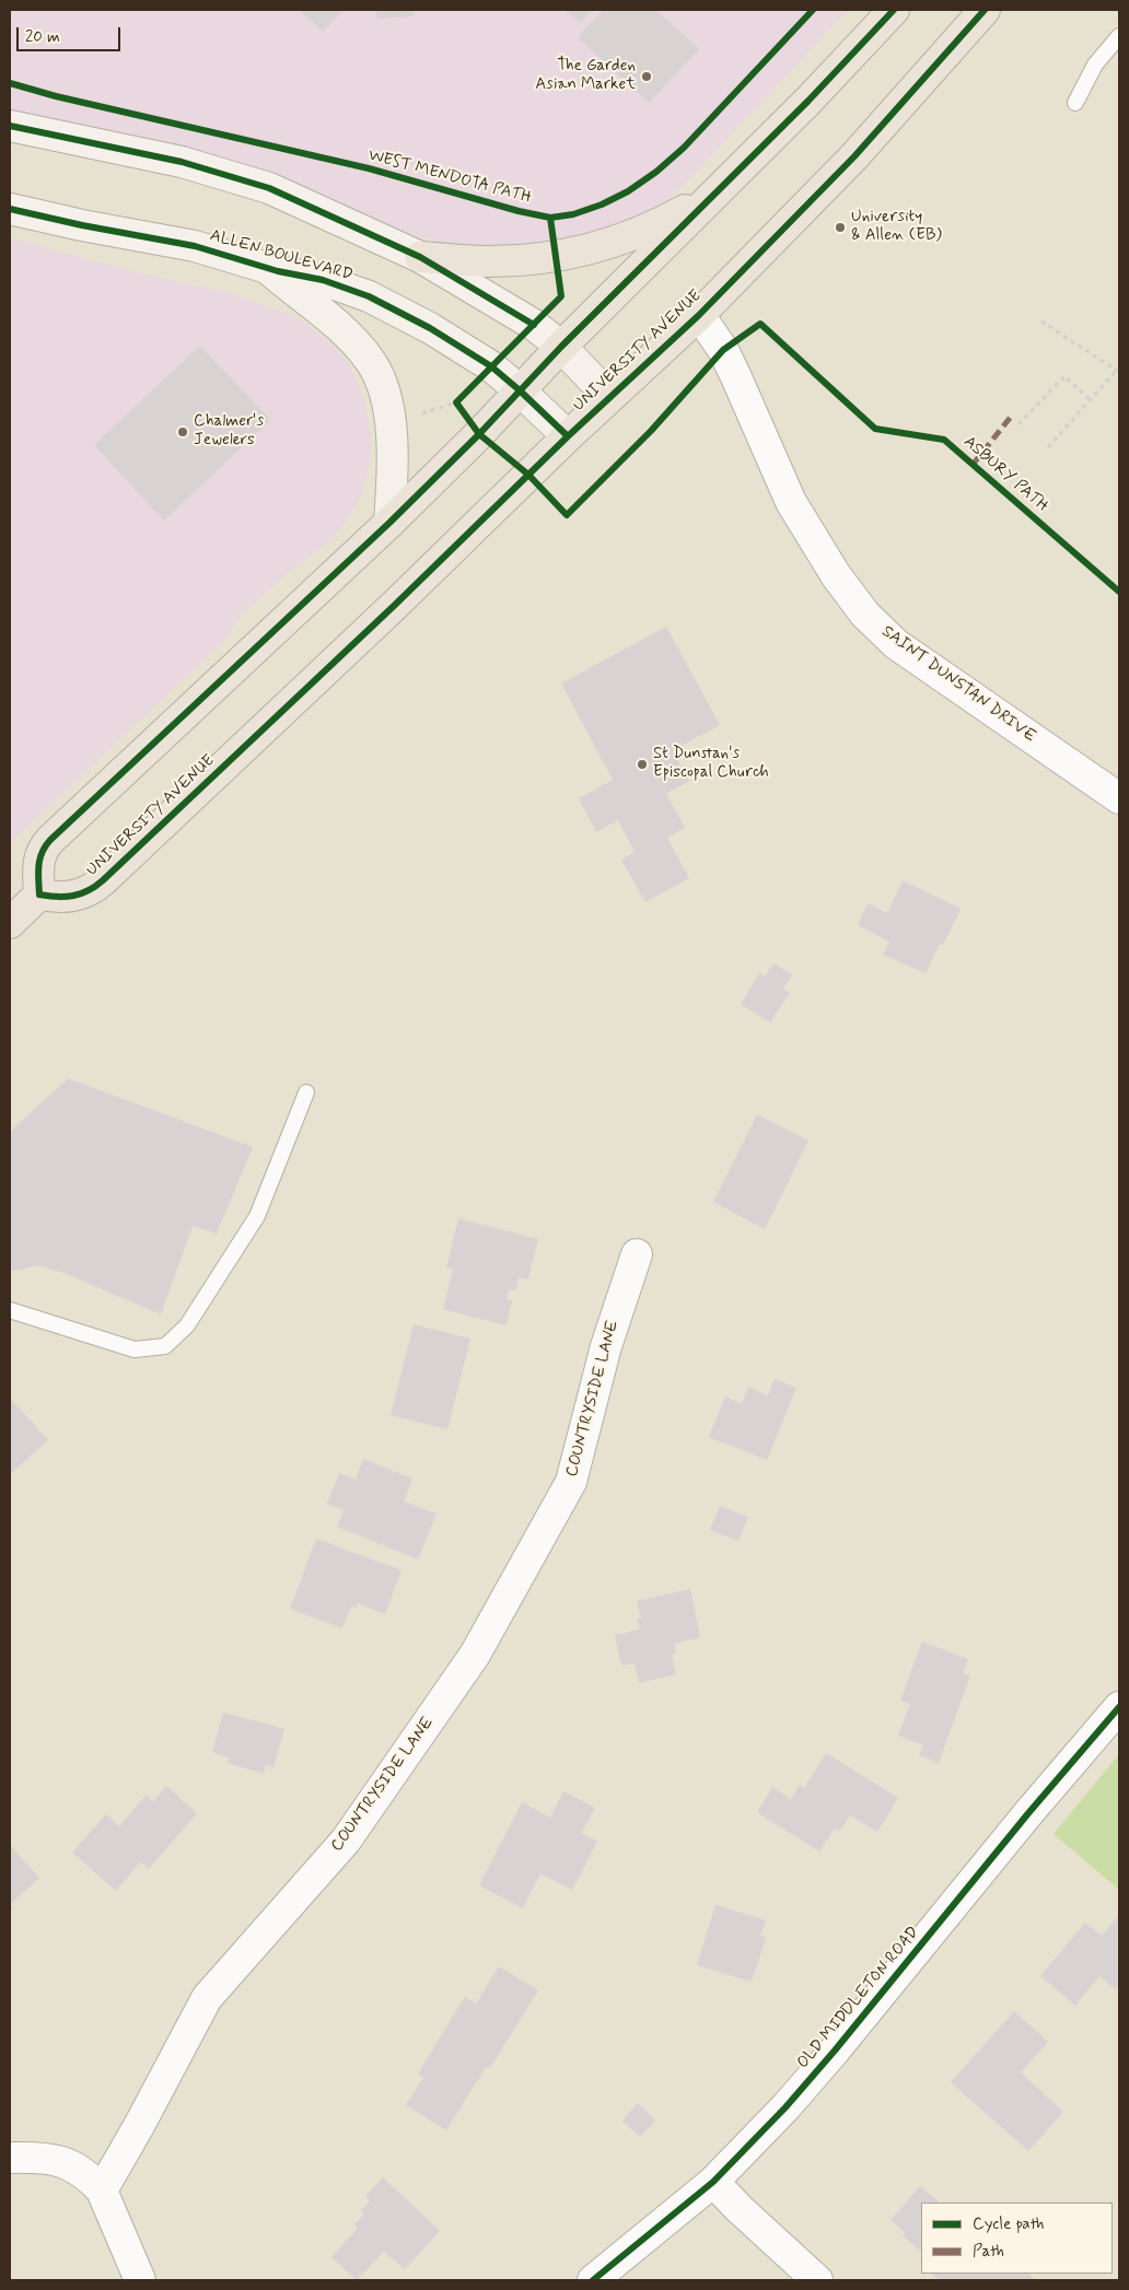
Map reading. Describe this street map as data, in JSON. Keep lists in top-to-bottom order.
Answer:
{
  "streets": {
    "main road": ["ALLEN BOULEVARD", "UNIVERSITY AVENUE"],
    "street": ["SAINT DUNSTAN DRIVE", "COUNTRYSIDE LANE", "OLD MIDDLETON ROAD"],
    "cycle path": ["WEST MENDOTA PATH", "ASBURY PATH"]
  },
  "crossings": [
    ["ALLEN BOULEVARD", "UNIVERSITY AVENUE"],
    ["UNIVERSITY AVENUE", "SAINT DUNSTAN DRIVE"]
  ],
  "places": [
    "The Garden Asian Market",
    "University & Allen (EB)",
    "Chalmer's Jewelers",
    "St Dunstan's Episcopal Church"
  ],
  "legend": ["Cycle path", "Path"],
  "scale_bar": "20 m"
}
